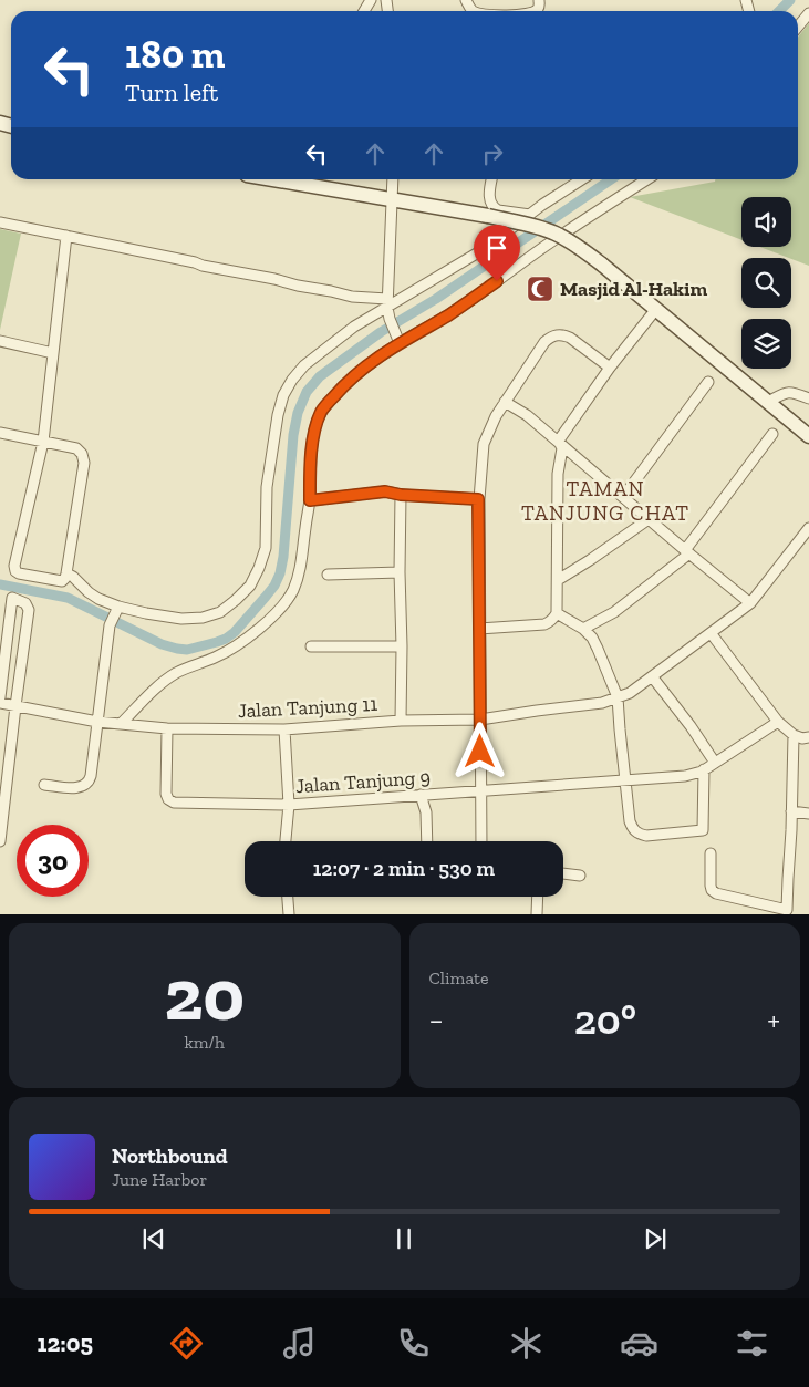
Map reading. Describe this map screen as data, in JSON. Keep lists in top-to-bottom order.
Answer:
{
  "streets": {
    "street": ["Jalan Tanjung 11", "Jalan Tanjung 9"]
  },
  "crossings": [
    ["Jalan Tanjung 11", "Jalan Tanjung 9"]
  ],
  "districts": ["TAMAN TANJUNG CHAT"],
  "places": {
    "mosque": ["Masjid Al-Hakim"]
  },
  "page": {
    "turn": ["180 m", "Turn left"],
    "limit": "30",
    "trip": "12:07 · 2 min · 530 m",
    "tile": [
      ["20", "km/h"],
      "Climate"
    ],
    "heat": ["−", "20°", "+"],
    "song": ["Northbound", "June Harbor"],
    "tabs": "12:05"
  }
}
